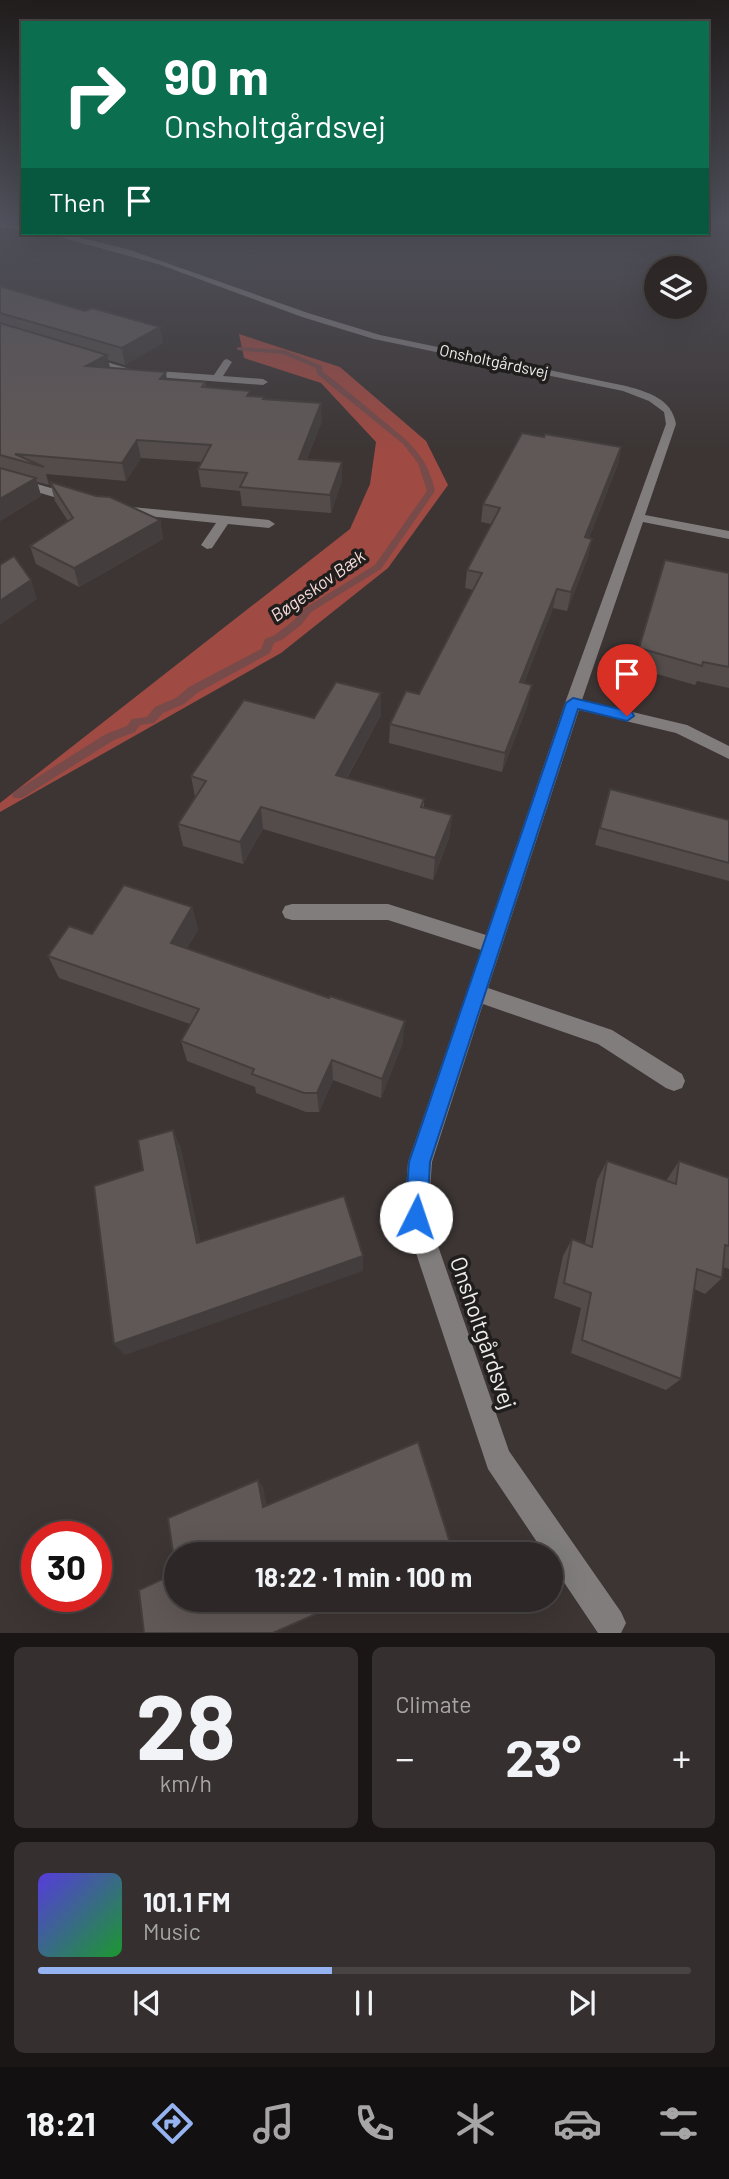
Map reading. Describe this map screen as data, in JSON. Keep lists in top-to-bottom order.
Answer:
{
  "streets": {
    "street": ["Onsholtgårdsvej"]
  },
  "water": ["Bøgeskov Bæk"],
  "page": {
    "turn": ["90 m", "Onsholtgårdsvej"],
    "then": "Then",
    "limit": "30",
    "trip": "18:22 · 1 min · 100 m",
    "tile": [
      ["28", "km/h"],
      "Climate"
    ],
    "heat": ["−", "23°", "+"],
    "song": ["101.1 FM", "Music"],
    "tabs": "18:21"
  }
}
